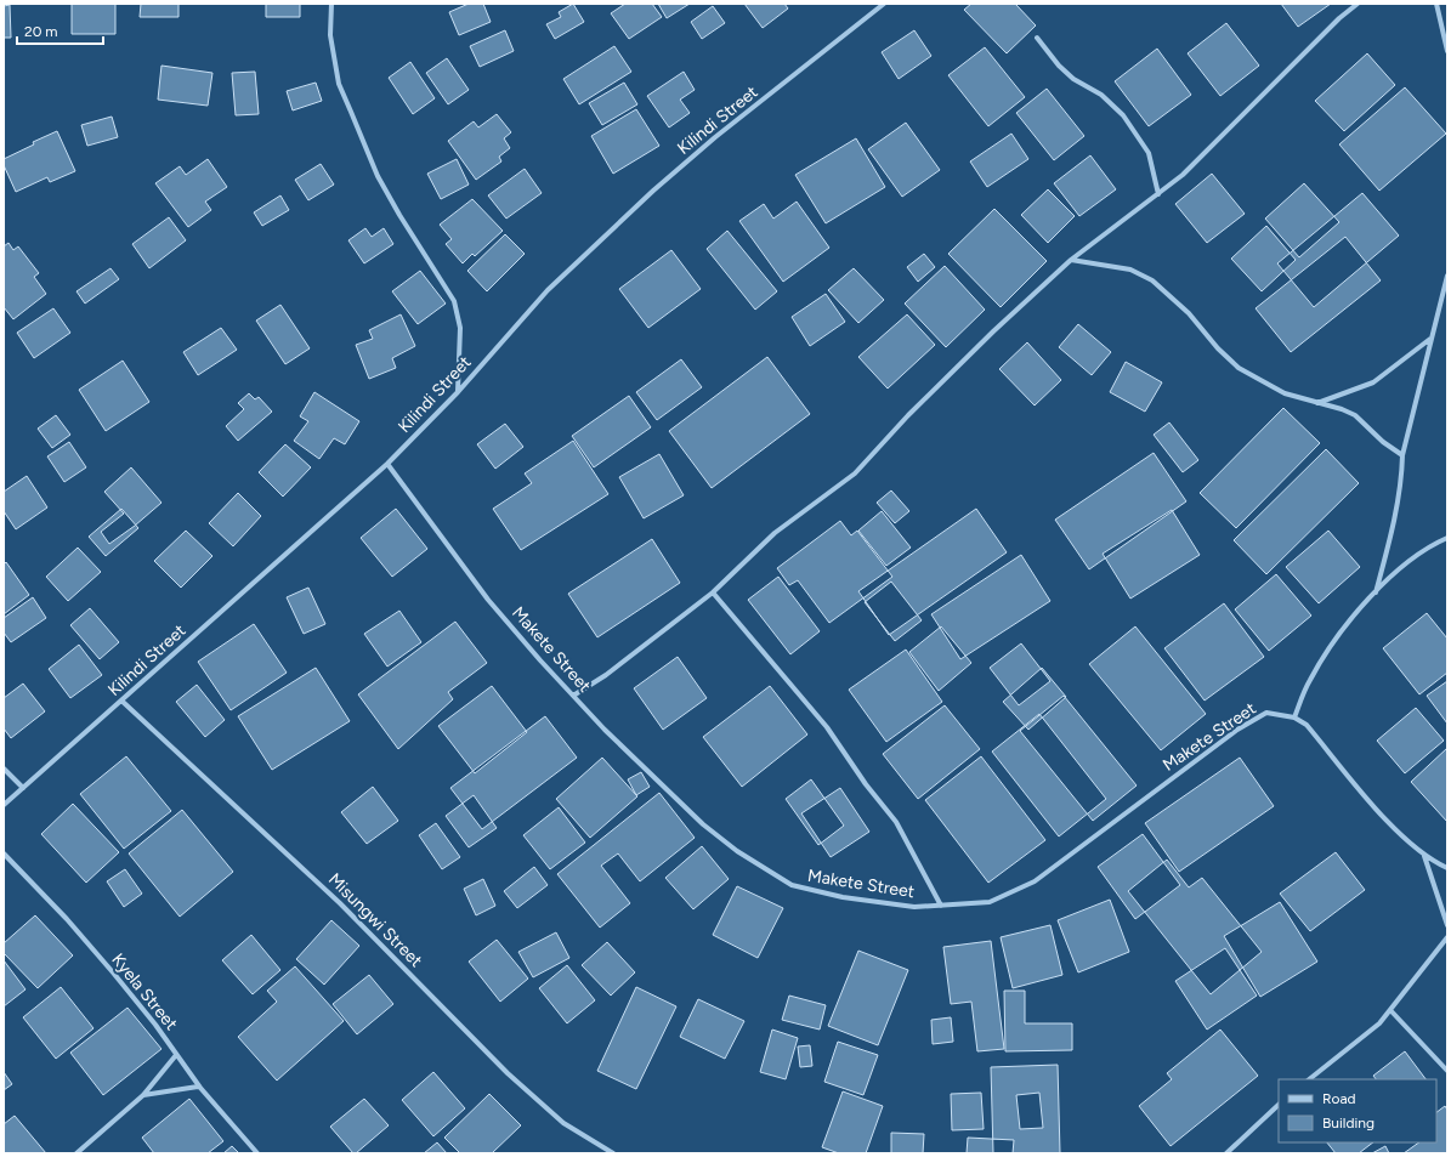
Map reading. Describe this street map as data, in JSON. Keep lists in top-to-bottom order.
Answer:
{
  "streets": {
    "street": [
      "Kilindi Street",
      "Makete Street",
      "Misungwi Street",
      "Kyela Street"
    ]
  },
  "crossings": [
    ["Kilindi Street", "Makete Street"],
    ["Kilindi Street", "Misungwi Street"]
  ],
  "legend": ["Road", "Building"],
  "scale_bar": "20 m"
}
